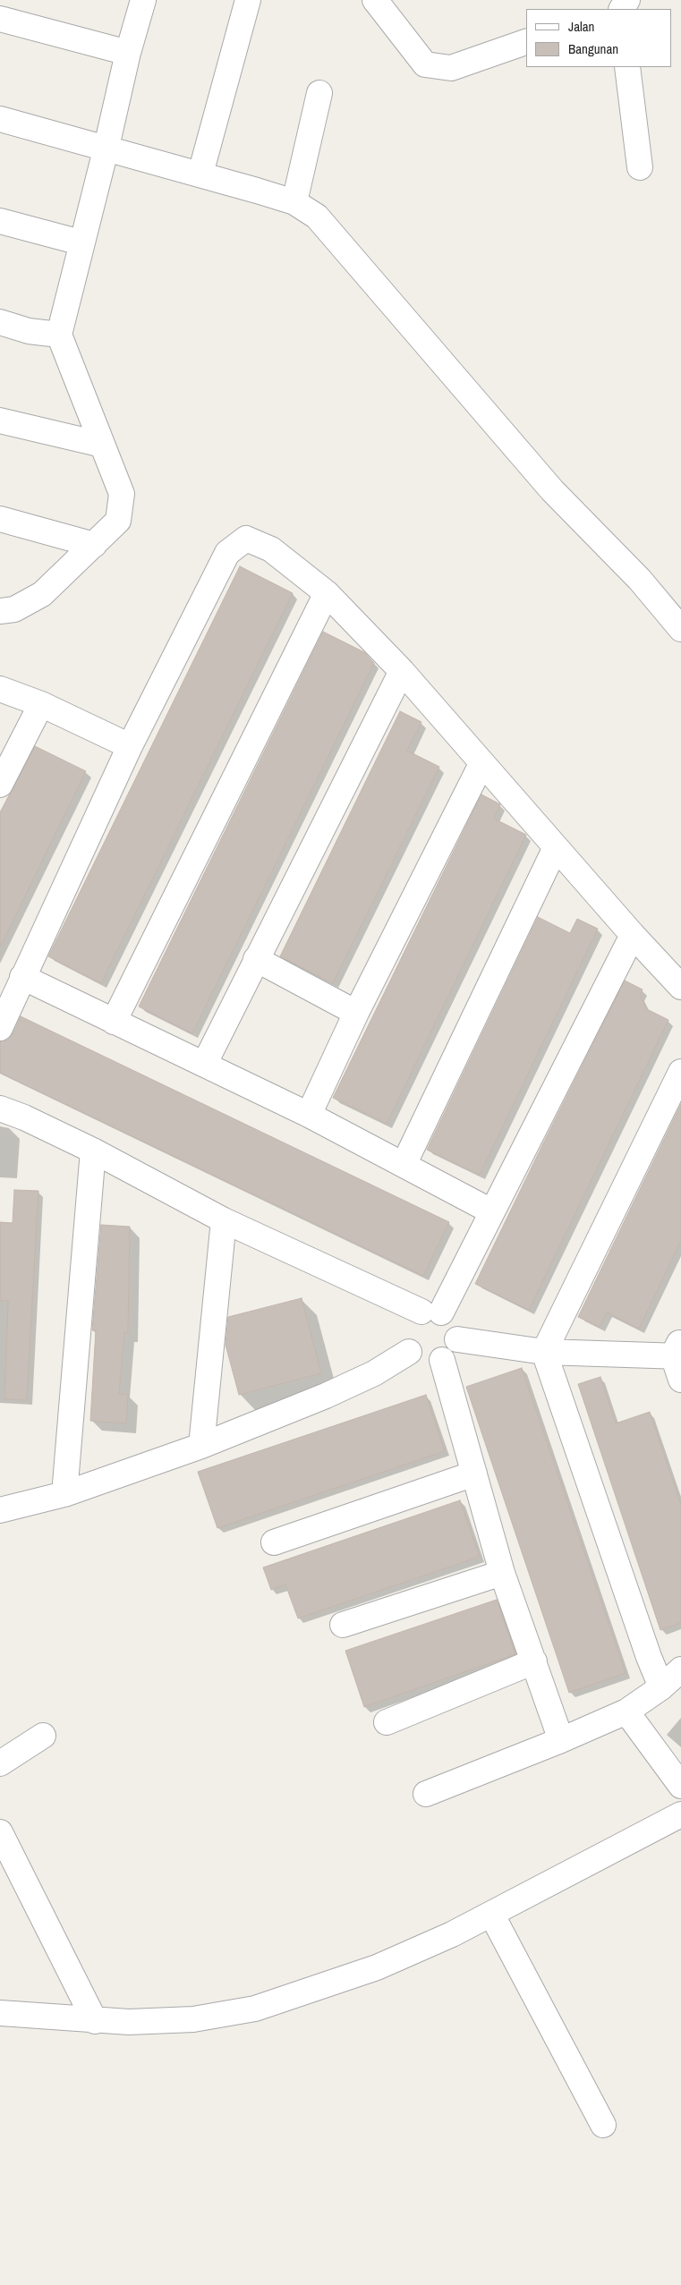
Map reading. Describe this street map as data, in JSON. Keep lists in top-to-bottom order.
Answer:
{
  "legend": ["Jalan", "Bangunan"]
}
